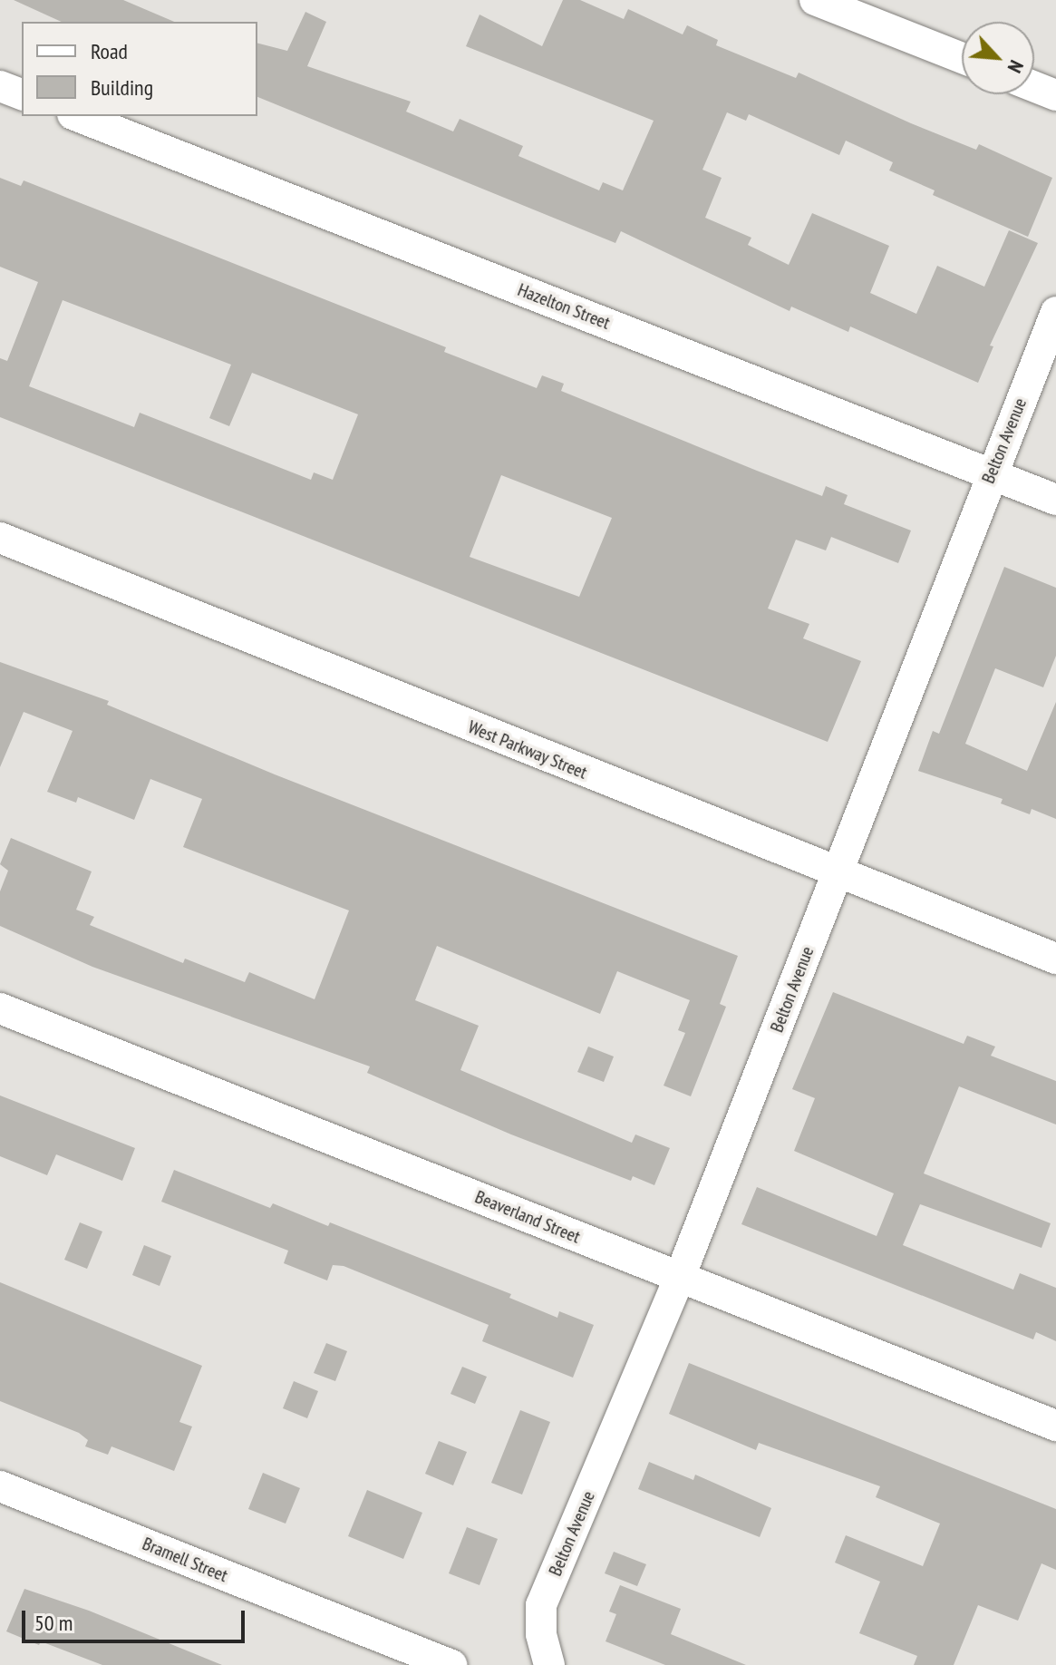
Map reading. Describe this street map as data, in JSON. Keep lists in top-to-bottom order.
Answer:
{
  "streets": {
    "street": [
      "Hazelton Street",
      "Belton Avenue",
      "West Parkway Street",
      "Beaverland Street",
      "Bramell Street"
    ]
  },
  "crossings": [
    ["Hazelton Street", "Belton Avenue"],
    ["Belton Avenue", "West Parkway Street"],
    ["Belton Avenue", "Beaverland Street"]
  ],
  "legend": ["Road", "Building"],
  "scale_bar": "50 m",
  "north": "bottom right"
}
